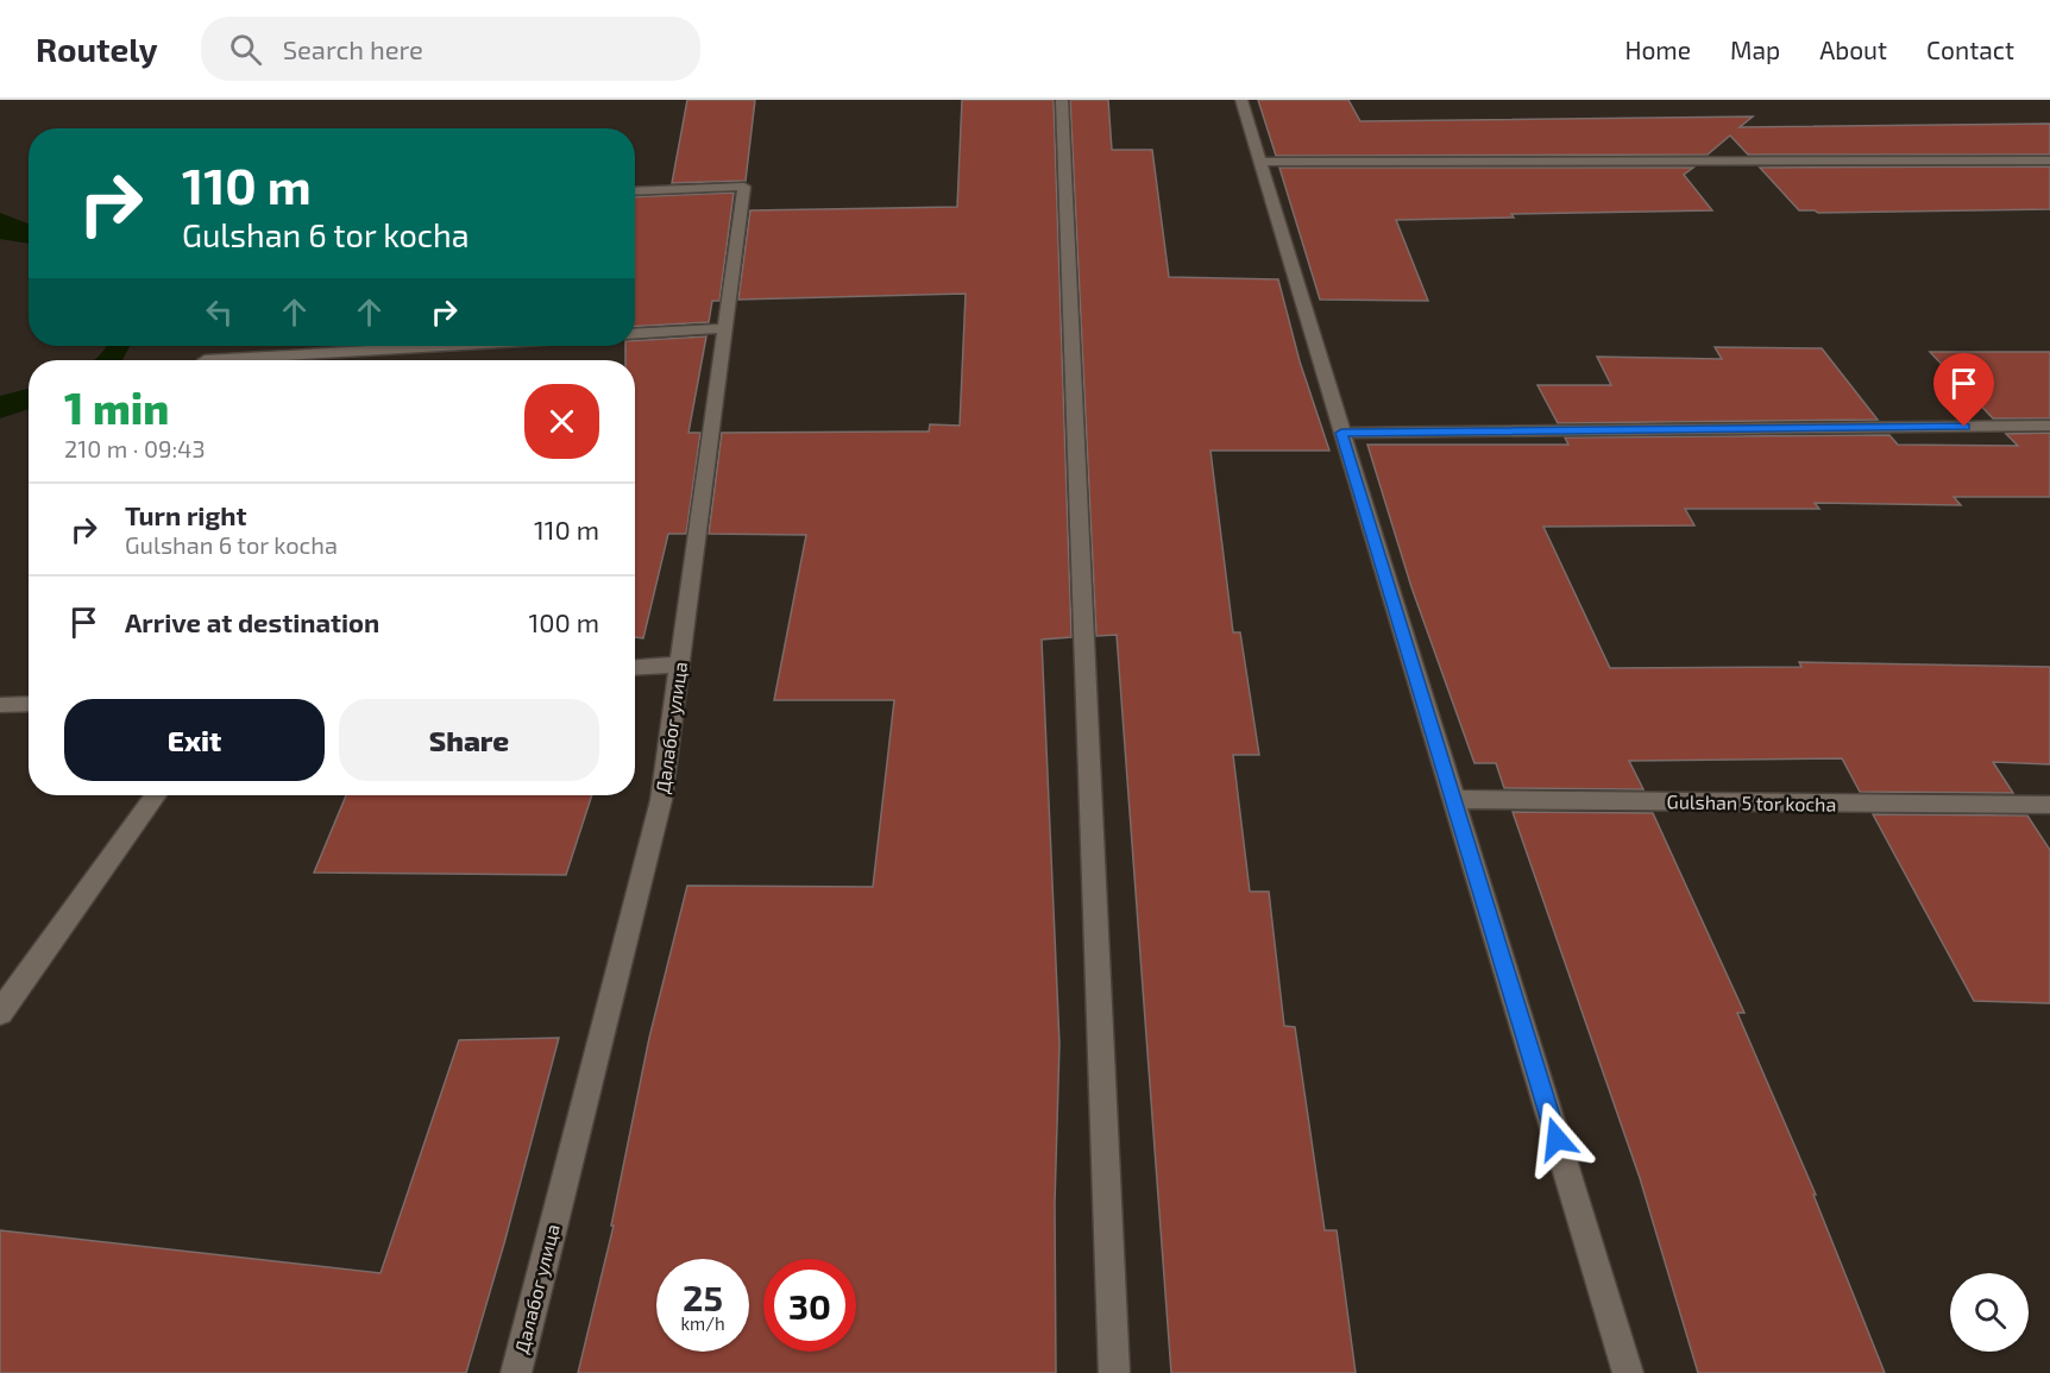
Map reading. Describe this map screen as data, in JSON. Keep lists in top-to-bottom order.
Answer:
{
  "streets": {
    "street": ["Далабог улица", "Gulshan 5 tor kocha"]
  },
  "page": {
    "header": "Routely",
    "search": "Search here",
    "nav": [
      "Home",
      "Map",
      "About",
      "Contact"
    ],
    "turn": ["110 m", "Gulshan 6 tor kocha"],
    "heading": ["1 min", "210 m · 09:43"],
    "list": [
      {
        "name": "Turn right",
        "note": "Gulshan 6 tor kocha",
        "value": "110 m"
      },
      {
        "name": "Arrive at destination",
        "value": "100 m"
      }
    ],
    "buttons": ["Exit", "Share"],
    "speed": "25 km/h",
    "limit": "30"
  }
}
